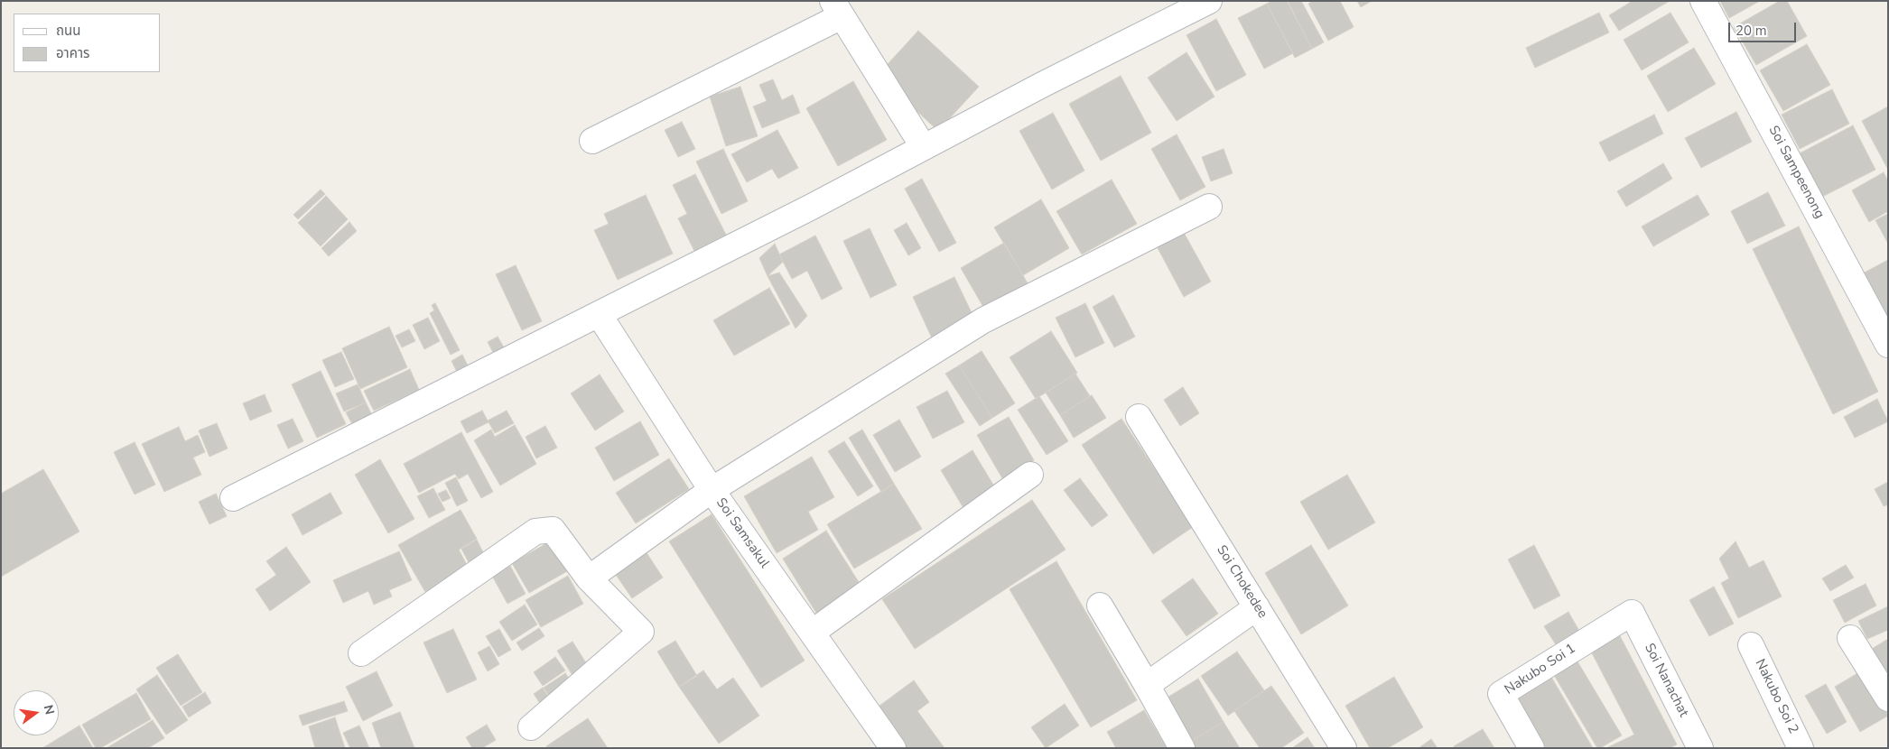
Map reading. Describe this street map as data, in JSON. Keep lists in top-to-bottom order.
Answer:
{
  "streets": {
    "street": [
      "Soi Sampeenong",
      "Soi Samsakul",
      "Soi Chokedee",
      "Nakubo Soi 1",
      "Soi Nanachat",
      "Nakubo Soi 2"
    ]
  },
  "crossings": [
    ["Nakubo Soi 1", "Soi Nanachat"]
  ],
  "legend": ["ถนน", "อาคาร"],
  "scale_bar": "20 m",
  "north": "right"
}
